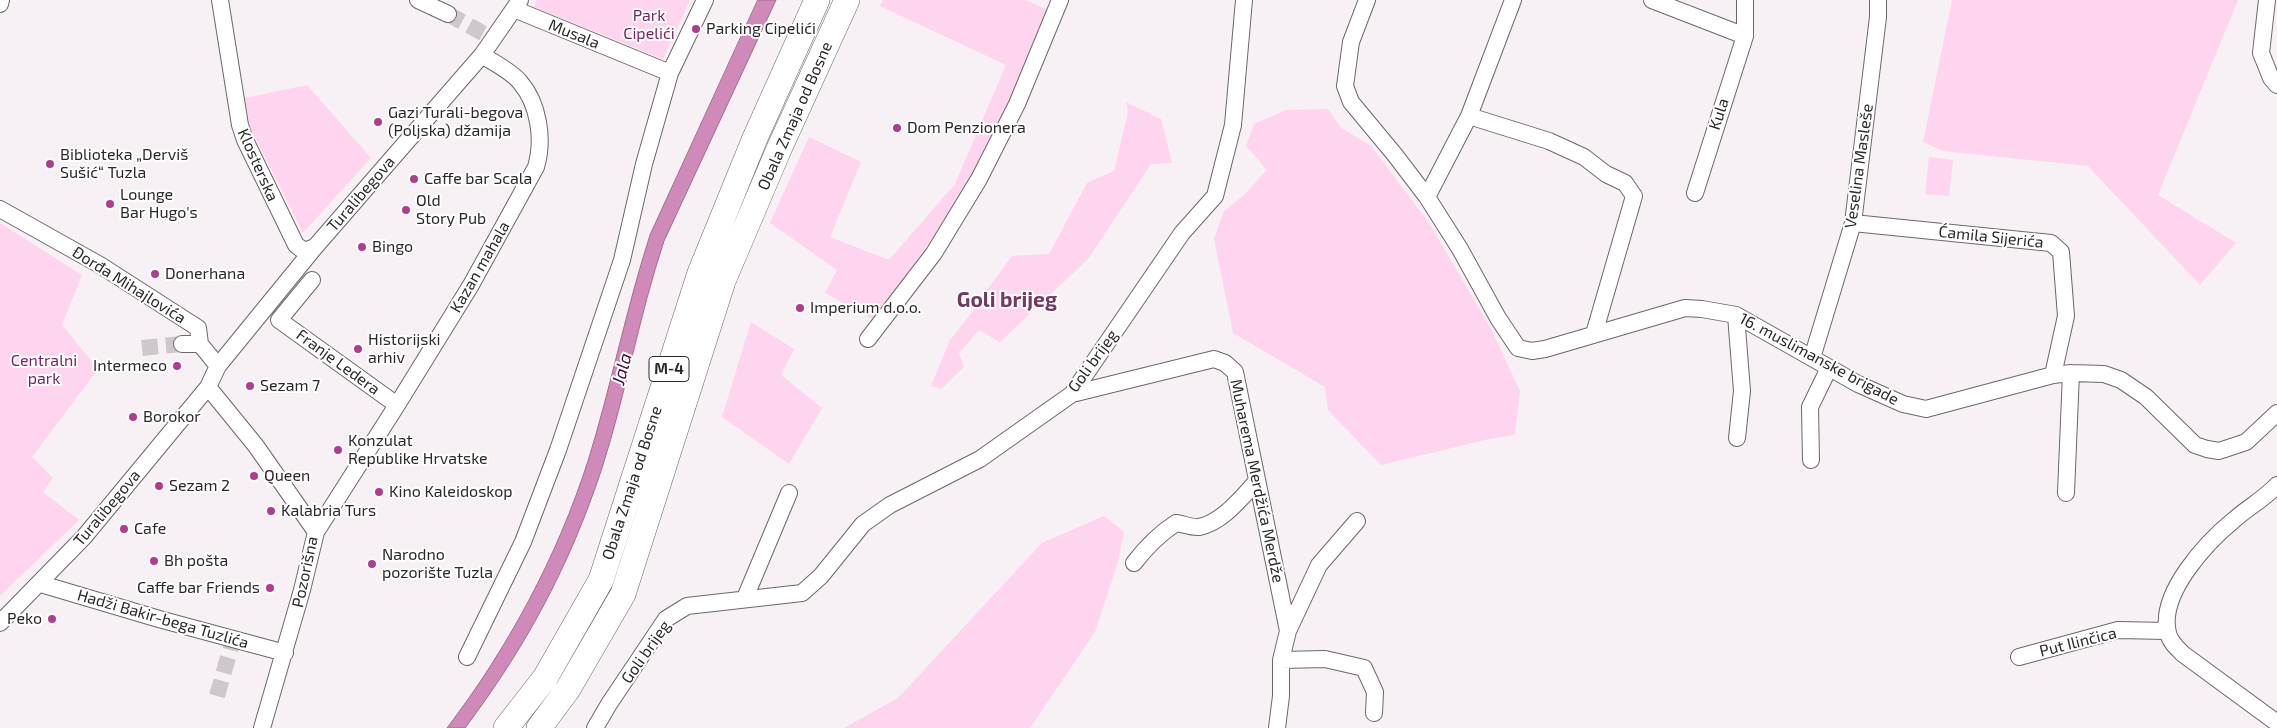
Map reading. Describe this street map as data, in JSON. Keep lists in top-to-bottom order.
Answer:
{
  "streets": {
    "main road": ["Obala Zmaja od Bosne", "M-4"],
    "street": [
      "Musala",
      "Kula",
      "Klosterska",
      "Veselina Masleše",
      "Turalibegova",
      "Ćamila Sijerića",
      "Kazan mahala",
      "Đorđa Mihajlovića",
      "16. muslimanske brigade",
      "Goli brijeg",
      "Franje Ledera",
      "Muharema Merdžića Merdže",
      "Pozorišna",
      "Hadži Bakir-bega Tuzlića",
      "Put Ilinčica"
    ]
  },
  "crossings": [
    ["Musala", "Turalibegova"],
    ["Klosterska", "Turalibegova"],
    ["Veselina Masleše", "Ćamila Sijerića"],
    ["Veselina Masleše", "16. muslimanske brigade"],
    ["Turalibegova", "Kazan mahala"],
    ["Turalibegova", "Đorđa Mihajlovića"],
    ["Turalibegova", "Pozorišna"],
    ["Turalibegova", "Hadži Bakir-bega Tuzlića"],
    ["Ćamila Sijerića", "16. muslimanske brigade"],
    ["Kazan mahala", "Franje Ledera"],
    ["Kazan mahala", "Pozorišna"],
    ["Goli brijeg", "Muharema Merdžića Merdže"],
    ["Pozorišna", "Hadži Bakir-bega Tuzlića"]
  ],
  "districts": ["Goli brijeg"],
  "water": ["Jala"],
  "parks": ["Park Cipelići", "Centralni park"],
  "places": [
    "Parking Cipelići",
    "Gazi Turali-begova (Poljska) džamija",
    "Dom Penzionera",
    "Biblioteka „Derviš Sušić“ Tuzla",
    "Caffe bar Scala",
    "Lounge Bar Hugo's",
    "Old Story Pub",
    "Bingo",
    "Donerhana",
    "Imperium d.o.o.",
    "Historijski arhiv",
    "Intermeco",
    "Sezam 7",
    "Borokor",
    "Konzulat Republike Hrvatske",
    "Queen",
    "Sezam 2",
    "Kino Kaleidoskop",
    "Kalabria Turs",
    "Cafe",
    "Bh pošta",
    "Narodno pozorište Tuzla",
    "Caffe bar Friends",
    "Peko"
  ]
}
